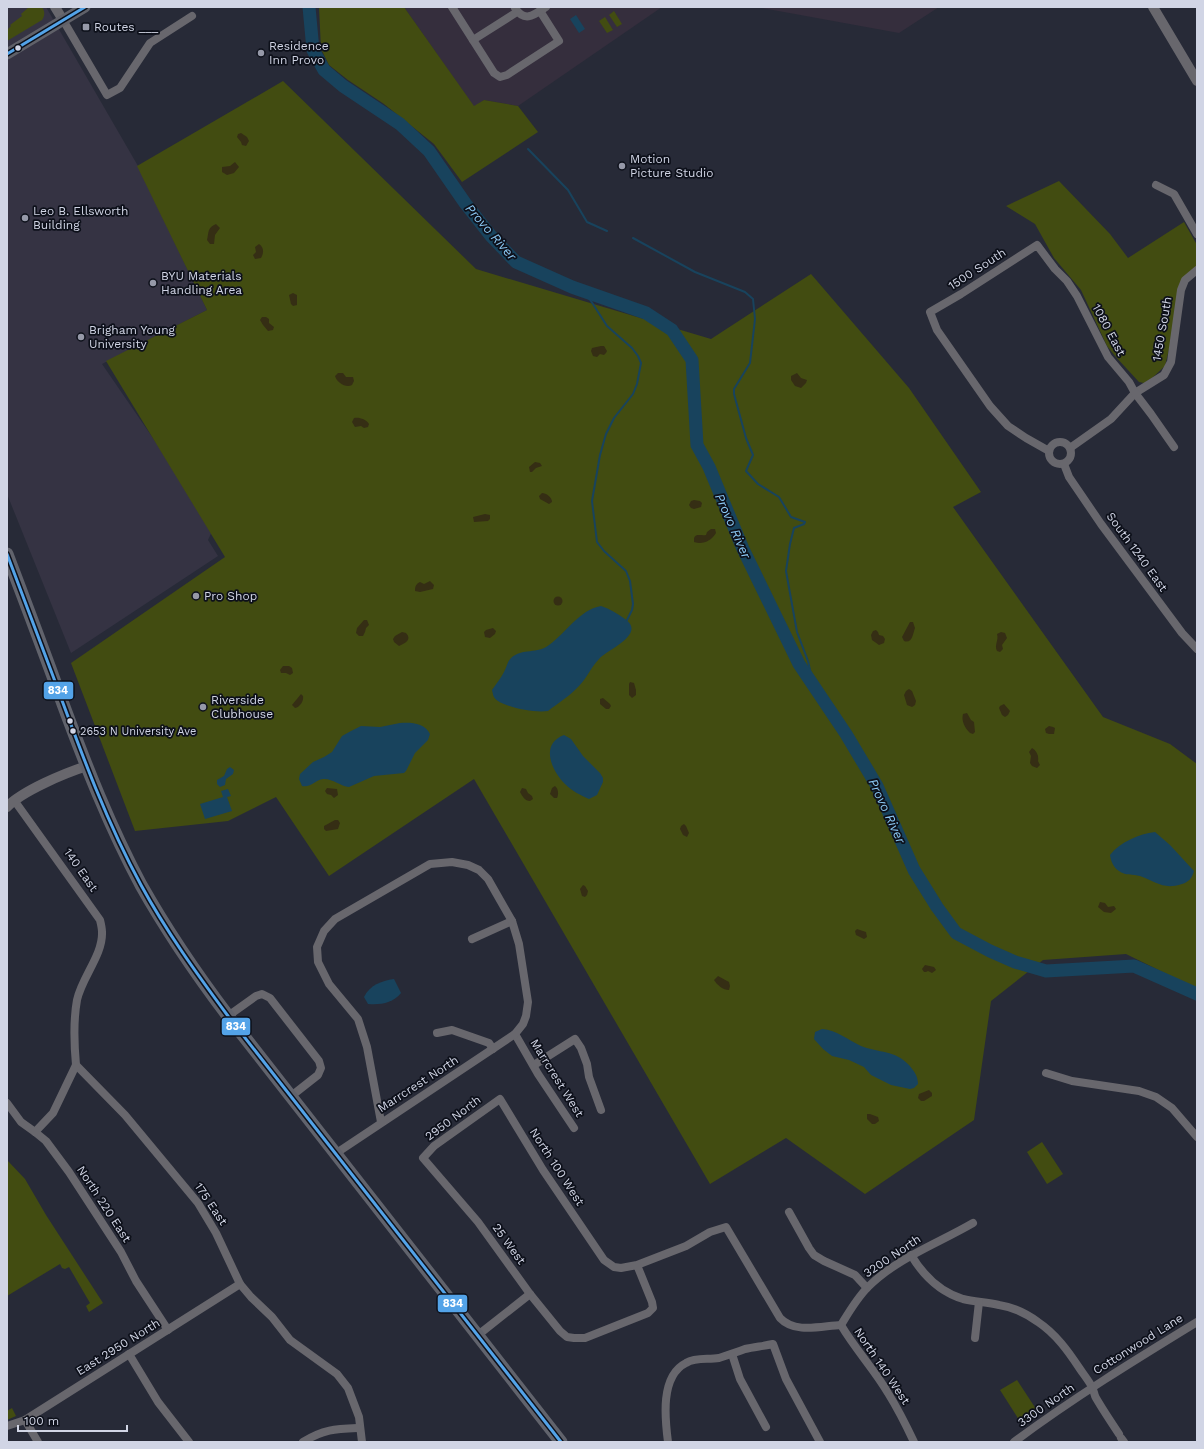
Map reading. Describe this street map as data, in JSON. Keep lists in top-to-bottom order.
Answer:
{
  "streets": {
    "street": [
      "1500 South",
      "1450 South",
      "1080 East",
      "South 1240 East",
      "140 East",
      "Marrcrest West",
      "Marrcrest North",
      "2950 North",
      "North 100 West",
      "North 220 East",
      "175 East",
      "25 West",
      "3200 North",
      "Cottonwood Lane",
      "East 2950 North",
      "North 140 West",
      "3300 North"
    ]
  },
  "crossings": [
    ["1500 South", "1450 South"],
    ["1500 South", "1080 East"],
    ["1500 South", "South 1240 East"],
    ["1450 South", "1080 East"],
    ["1450 South", "South 1240 East"],
    ["140 East", "175 East"],
    ["Marrcrest West", "Marrcrest North"],
    ["2950 North", "North 100 West"],
    ["2950 North", "25 West"],
    ["North 100 West", "25 West"],
    ["North 220 East", "East 2950 North"],
    ["175 East", "East 2950 North"],
    ["3200 North", "North 140 West"],
    ["Cottonwood Lane", "3300 North"]
  ],
  "water": ["Provo River"],
  "places": {
    "transit": ["Routes ___"],
    "other": [
      "Residence Inn Provo",
      "Motion Picture Studio",
      "Leo B. Ellsworth Building",
      "BYU Materials Handling Area",
      "Brigham Young University",
      "Pro Shop",
      "Riverside Clubhouse",
      "2653 N University Ave"
    ]
  },
  "lines": ["transit line 834"],
  "scale_bar": "100 m"
}
